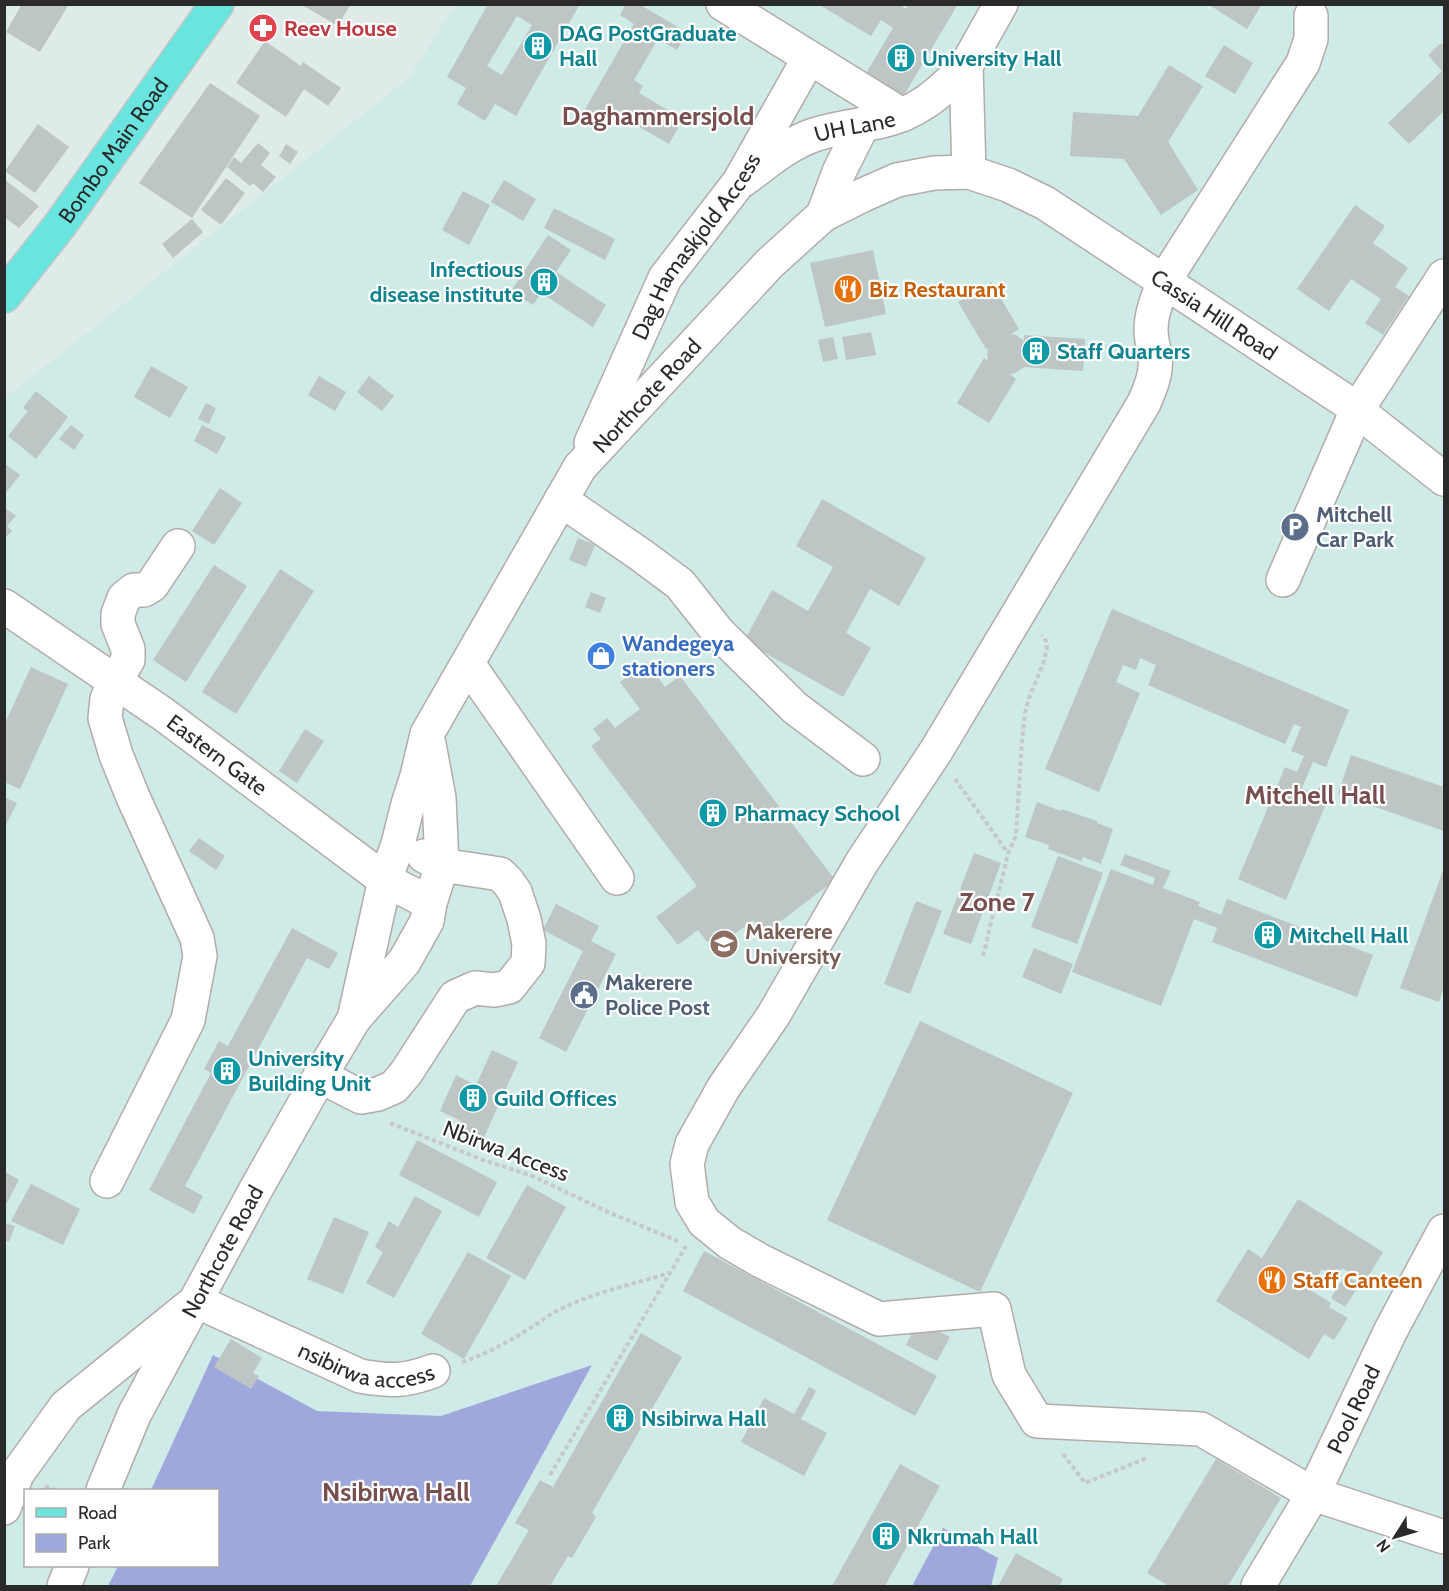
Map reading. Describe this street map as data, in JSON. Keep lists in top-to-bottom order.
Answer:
{
  "streets": {
    "main road": ["Bombo Main Road"],
    "lane": [
      "UH Lane",
      "Dag Hamaskjold Access",
      "Cassia Hill Road",
      "Northcote Road",
      "Eastern Gate",
      "nsibirwa access",
      "Pool Road"
    ],
    "path": ["Nbirwa Access"]
  },
  "crossings": [
    ["UH Lane", "Dag Hamaskjold Access"],
    ["Dag Hamaskjold Access", "Northcote Road"],
    ["Cassia Hill Road", "Northcote Road"],
    ["Northcote Road", "Eastern Gate"],
    ["Northcote Road", "nsibirwa access"],
    ["Nbirwa Access", "nsibirwa access"]
  ],
  "districts": [
    "Daghammersjold",
    "Mitchell Hall",
    "Zone 7",
    "Nsibirwa Hall"
  ],
  "places": {
    "pharmacy": ["Reev House"],
    "building": [
      "DAG PostGraduate Hall",
      "University Hall",
      "Infectious disease institute",
      "Staff Quarters",
      "Pharmacy School",
      "Mitchell Hall",
      "University Building Unit",
      "Guild Offices",
      "Nsibirwa Hall",
      "Nkrumah Hall"
    ],
    "restaurant": ["Biz Restaurant", "Staff Canteen"],
    "parking": ["Mitchell Car Park"],
    "shop": ["Wandegeya stationers"],
    "school or university": ["Makerere University"],
    "public building": ["Makerere Police Post"]
  },
  "legend": ["Road", "Park"],
  "north": "bottom left"
}
